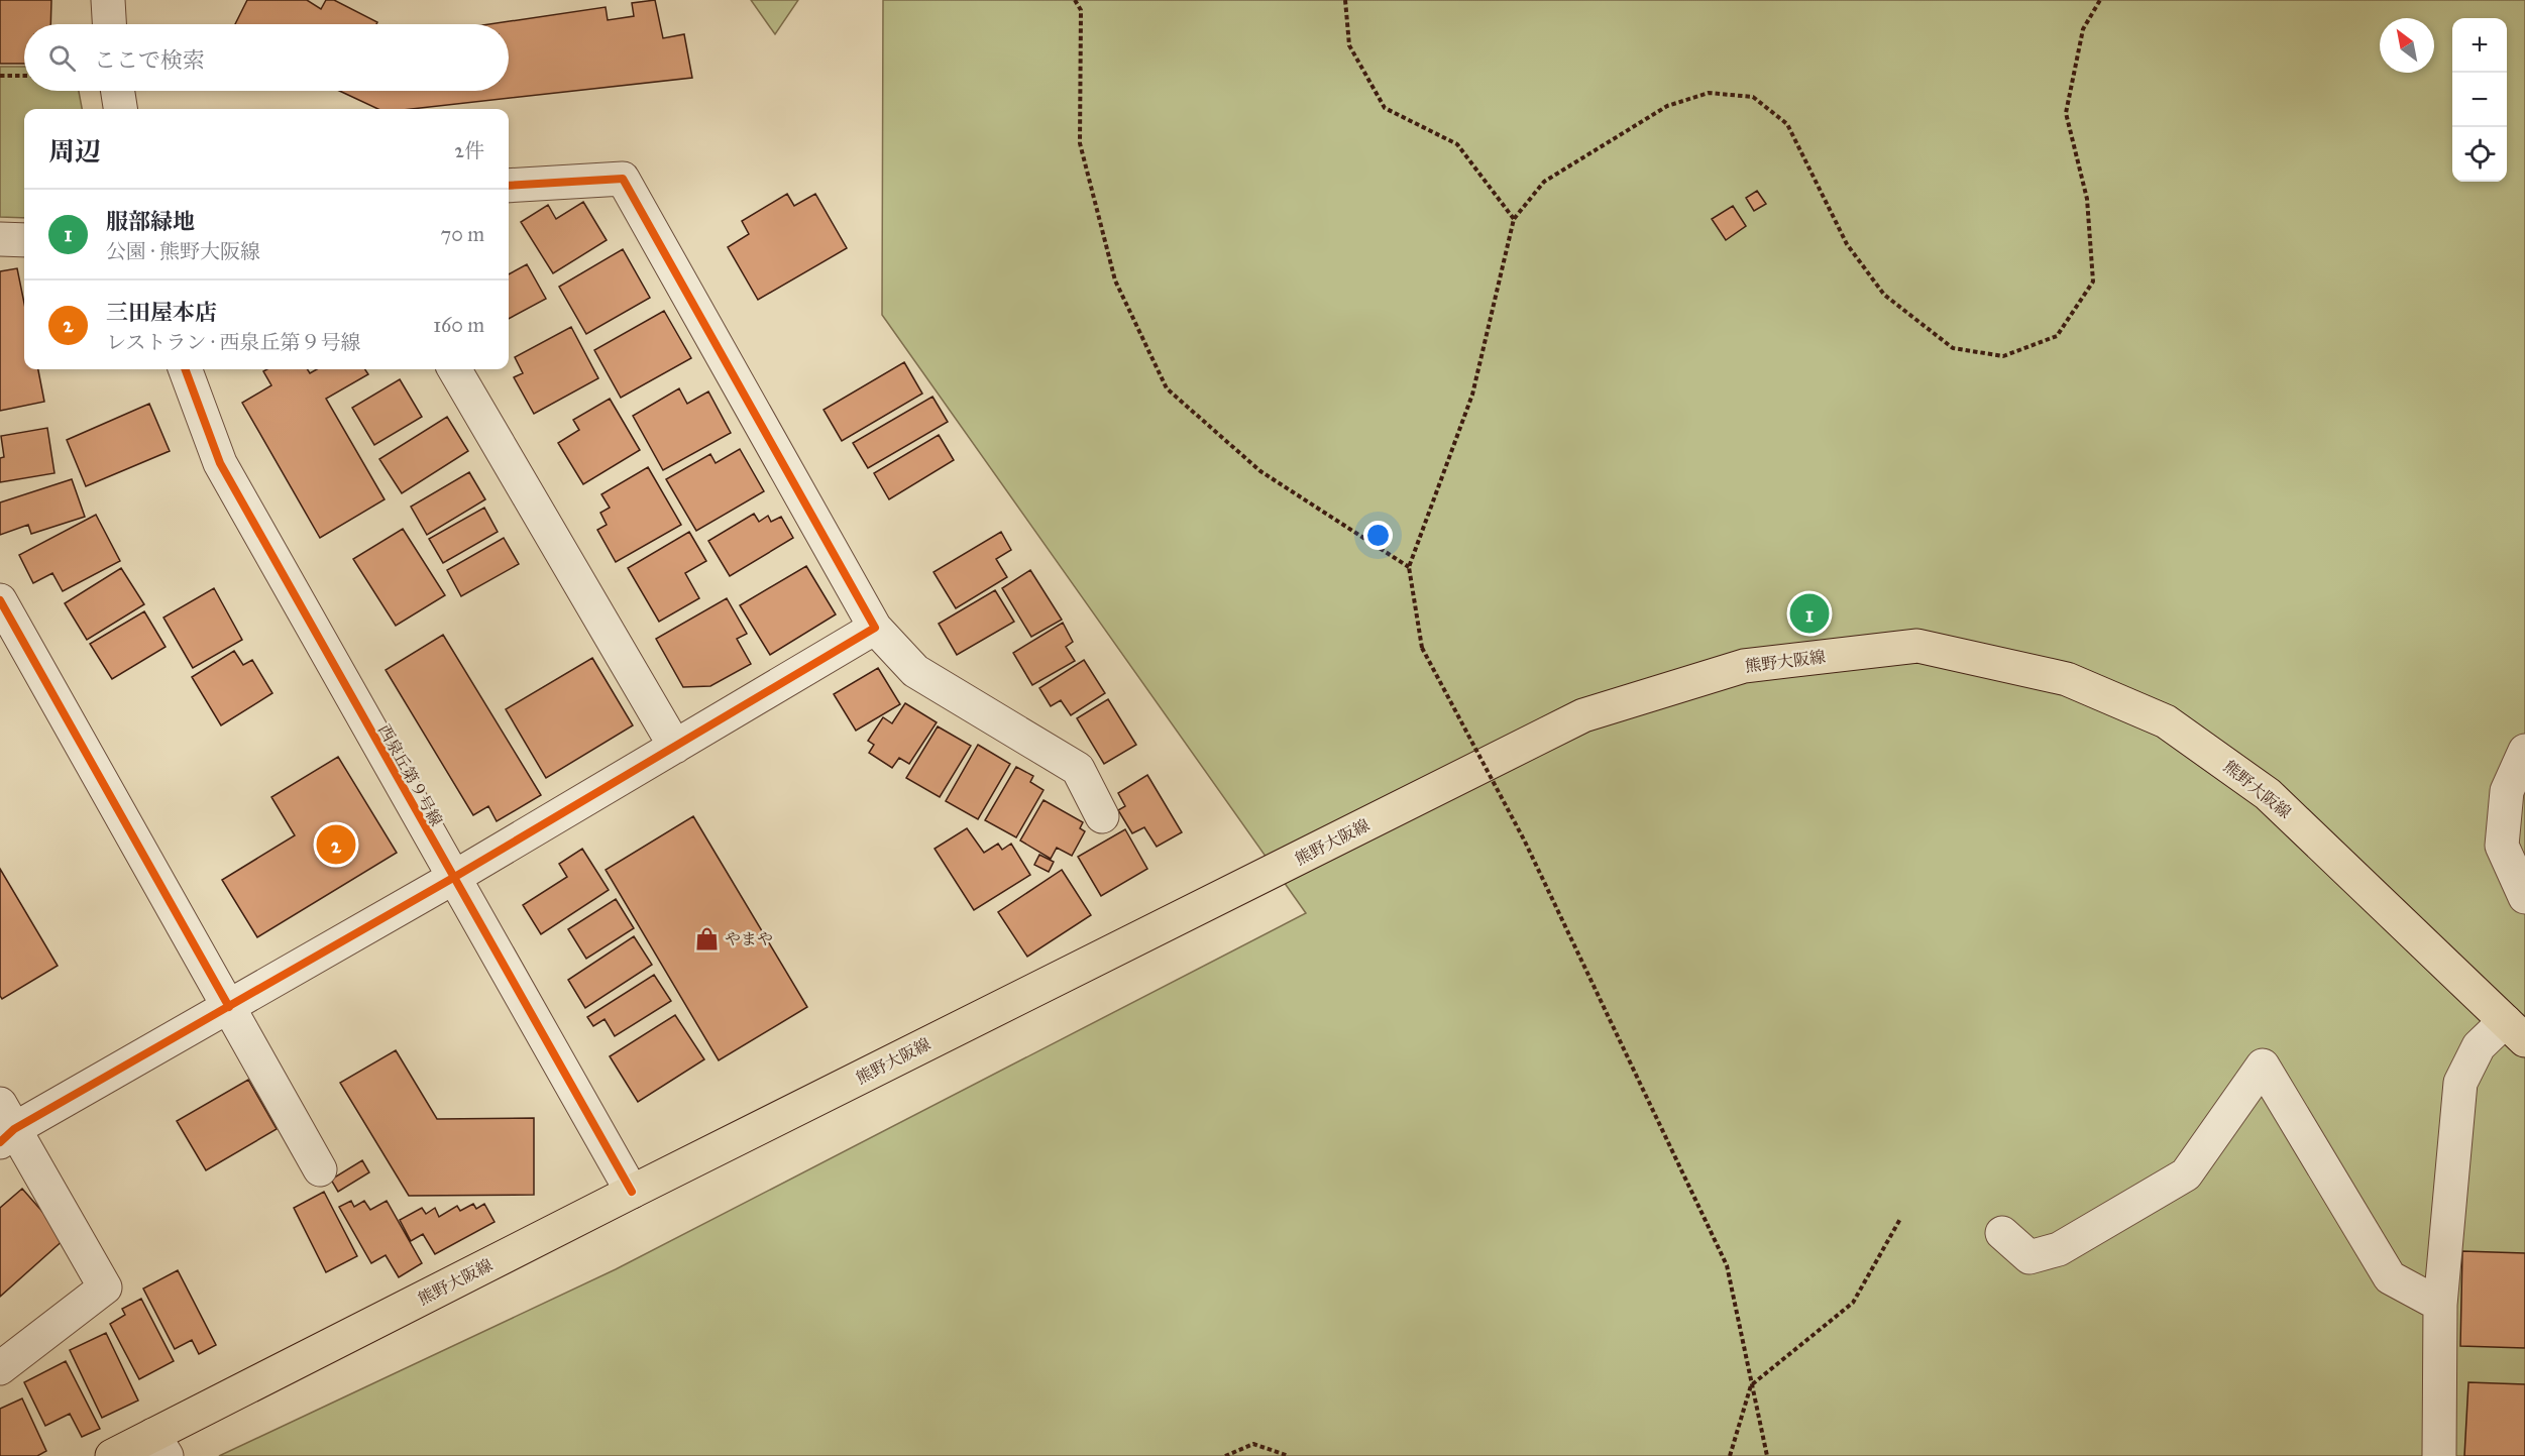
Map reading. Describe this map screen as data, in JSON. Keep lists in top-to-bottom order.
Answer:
{
  "streets": {
    "main road": ["熊野大阪線"],
    "street": ["西泉丘第９号線"]
  },
  "crossings": [
    ["熊野大阪線", "西泉丘第９号線"]
  ],
  "places": {
    "shop": ["やまや"]
  },
  "north": "top left",
  "page": {
    "map_buttons": ["+", "−"],
    "search": "ここで検索",
    "heading": ["周辺", "2件"],
    "list": [
      {
        "mark": "1",
        "name": "服部緑地",
        "note": "公園 · 熊野大阪線",
        "value": "70 m"
      },
      {
        "mark": "2",
        "name": "三田屋本店",
        "note": "レストラン · 西泉丘第９号線",
        "value": "160 m"
      }
    ],
    "pins": ["1", "2"]
  }
}
